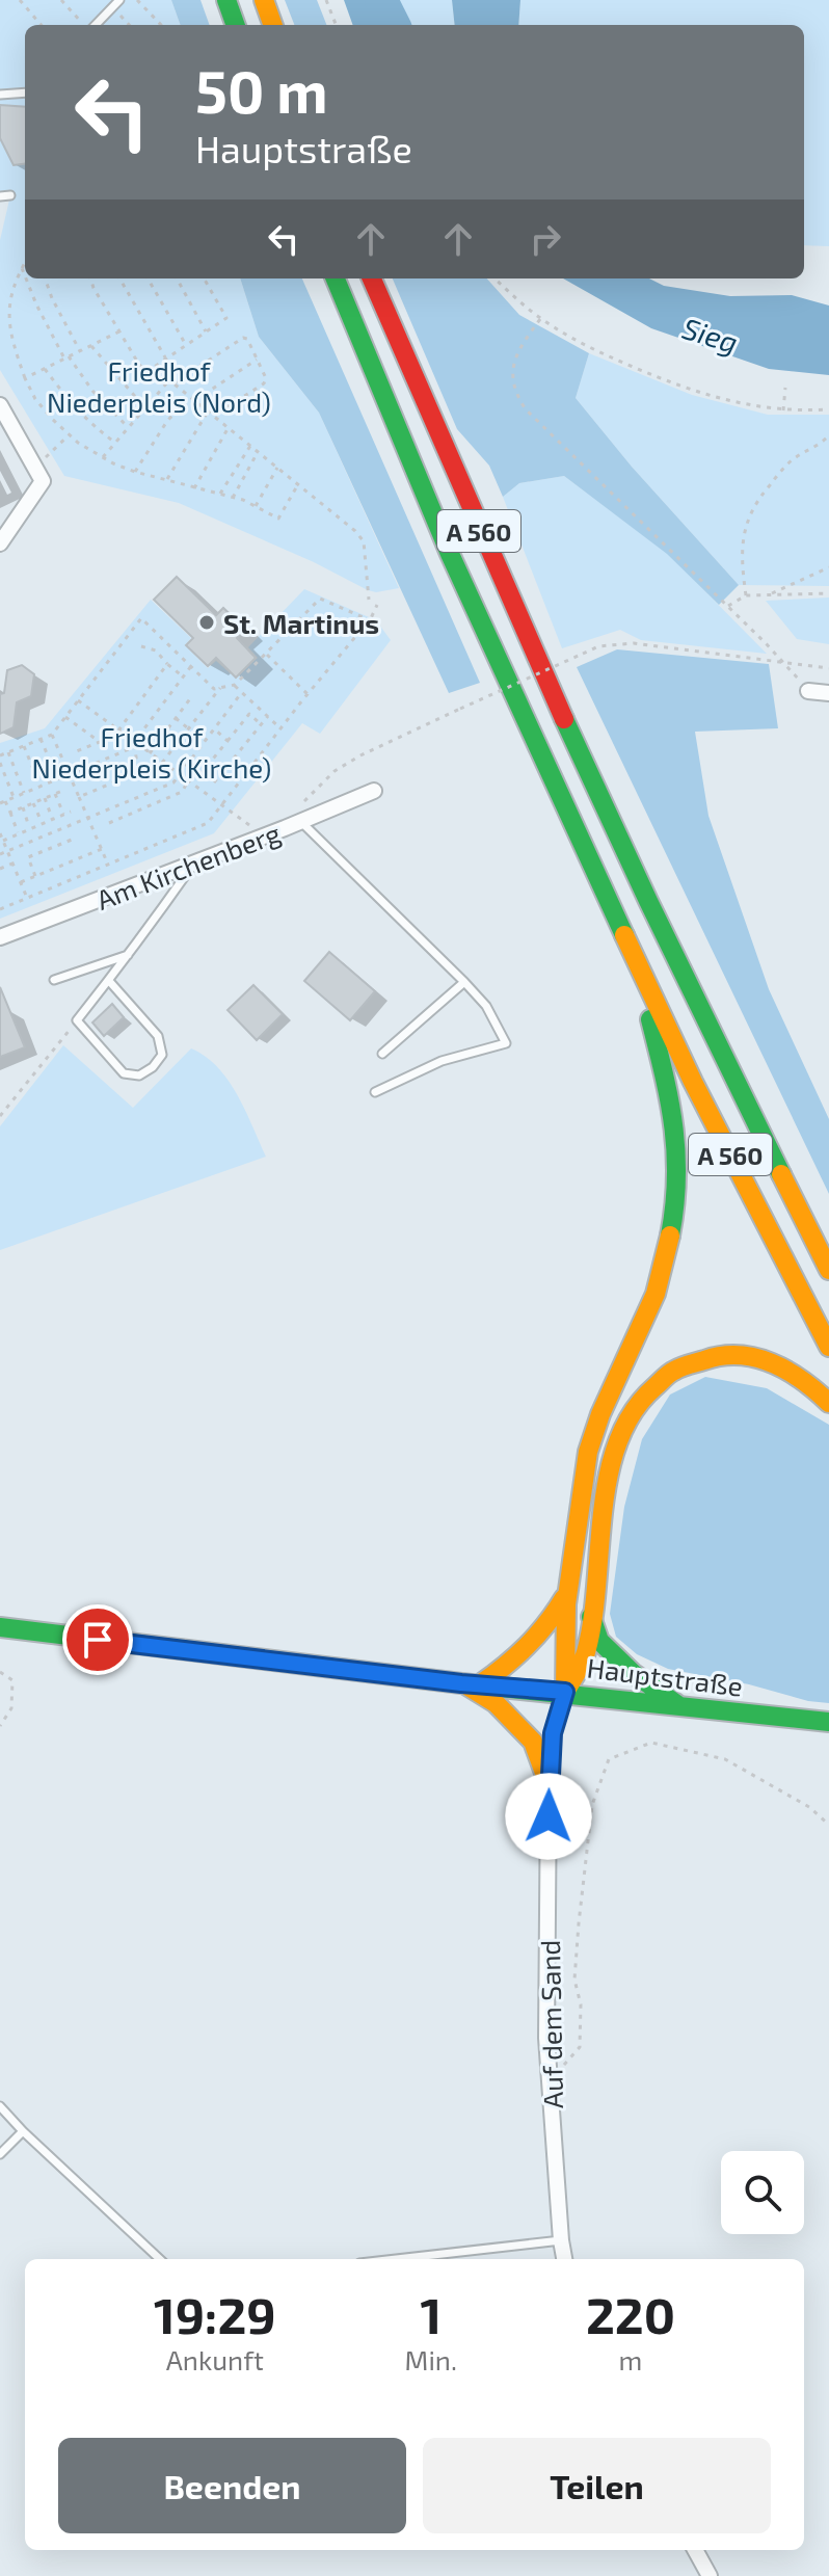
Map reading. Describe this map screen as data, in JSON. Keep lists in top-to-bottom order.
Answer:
{
  "streets": {
    "main road": ["A 560", "Hauptstraße"],
    "street": ["Am Kirchenberg", "Auf dem Sand"]
  },
  "crossings": [
    ["Hauptstraße", "Auf dem Sand"]
  ],
  "water": ["Sieg"],
  "parks": ["Friedhof Niederpleis (Nord)", "Friedhof Niederpleis (Kirche)"],
  "places": ["St. Martinus"],
  "page": {
    "turn": ["50 m", "Hauptstraße"],
    "eta": [
      "19:29",
      "Ankunft",
      "1",
      "Min.",
      "220",
      "m"
    ],
    "buttons": ["Beenden", "Teilen"]
  }
}
